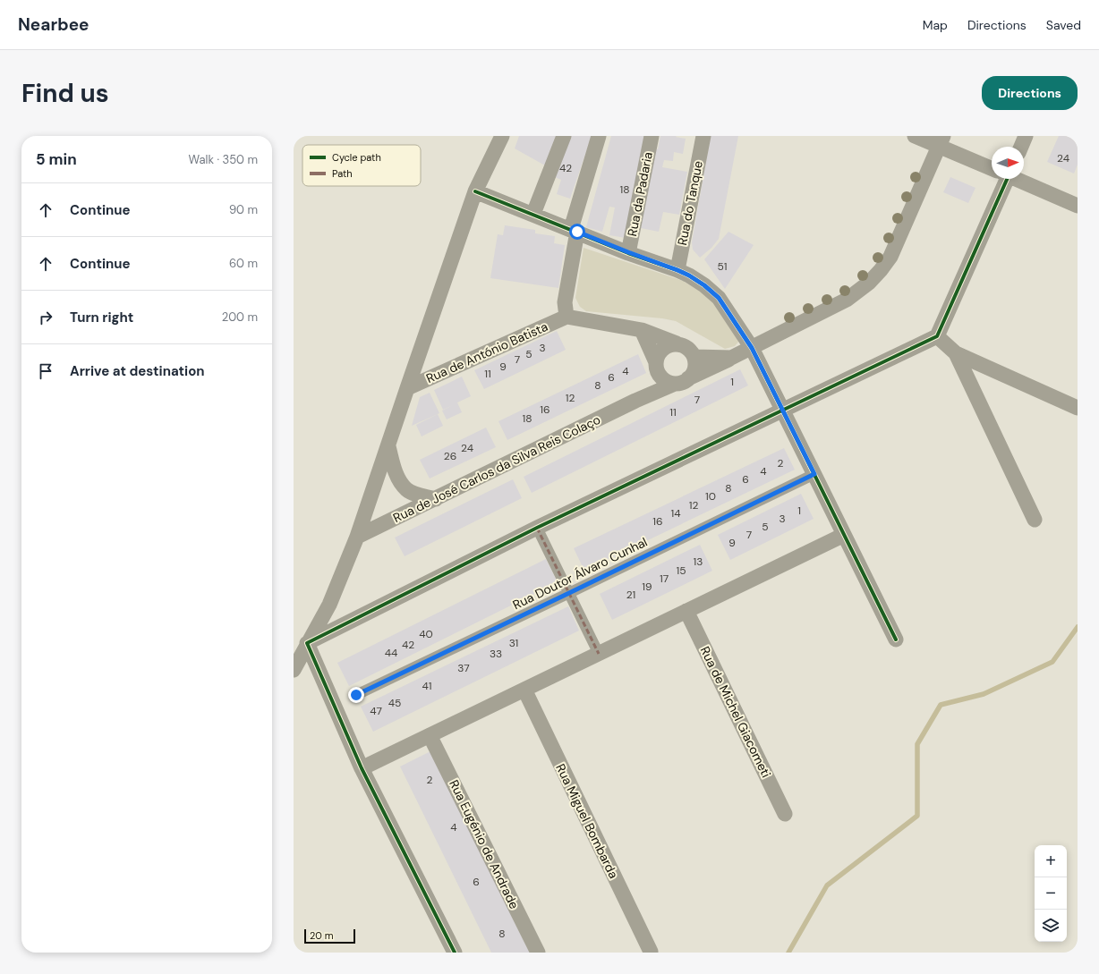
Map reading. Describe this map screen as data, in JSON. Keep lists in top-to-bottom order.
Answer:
{
  "streets": {
    "street": [
      "Rua da Padaria",
      "Rua do Tanque",
      "Rua de António Batista",
      "Rua de José Carlos da Silva Reis Colaço",
      "Rua Doutor Álvaro Cunhal",
      "Rua de Michel Giacometi",
      "Rua Miguel Bombarda",
      "Rua Eugénio de Andrade"
    ]
  },
  "house_numbers": [
    "24",
    "42",
    "18",
    "51",
    "3",
    "5",
    "7",
    "9",
    "4",
    "11",
    "6",
    "1",
    "8",
    "12",
    "7",
    "16",
    "11",
    "18",
    "24",
    "26",
    "2",
    "4",
    "6",
    "8",
    "10",
    "12",
    "1",
    "14",
    "3",
    "16",
    "5",
    "7",
    "9",
    "13",
    "15",
    "17",
    "19",
    "21",
    "40",
    "31",
    "42",
    "44",
    "33",
    "37",
    "41",
    "45",
    "47",
    "2",
    "4",
    "6",
    "8"
  ],
  "legend": ["Cycle path", "Path"],
  "scale_bar": "20 m",
  "north": "right",
  "page": {
    "header": "Nearbee",
    "nav": ["Map", "Directions", "Saved"],
    "buttons": "Directions",
    "title": "Find us",
    "heading": ["5 min", "Walk · 350 m"],
    "list": [
      ["Continue", "90 m"],
      ["Continue", "60 m"],
      ["Turn right", "200 m"],
      "Arrive at destination"
    ],
    "map_buttons": ["+", "−"],
    "scale": "20 m"
  }
}
